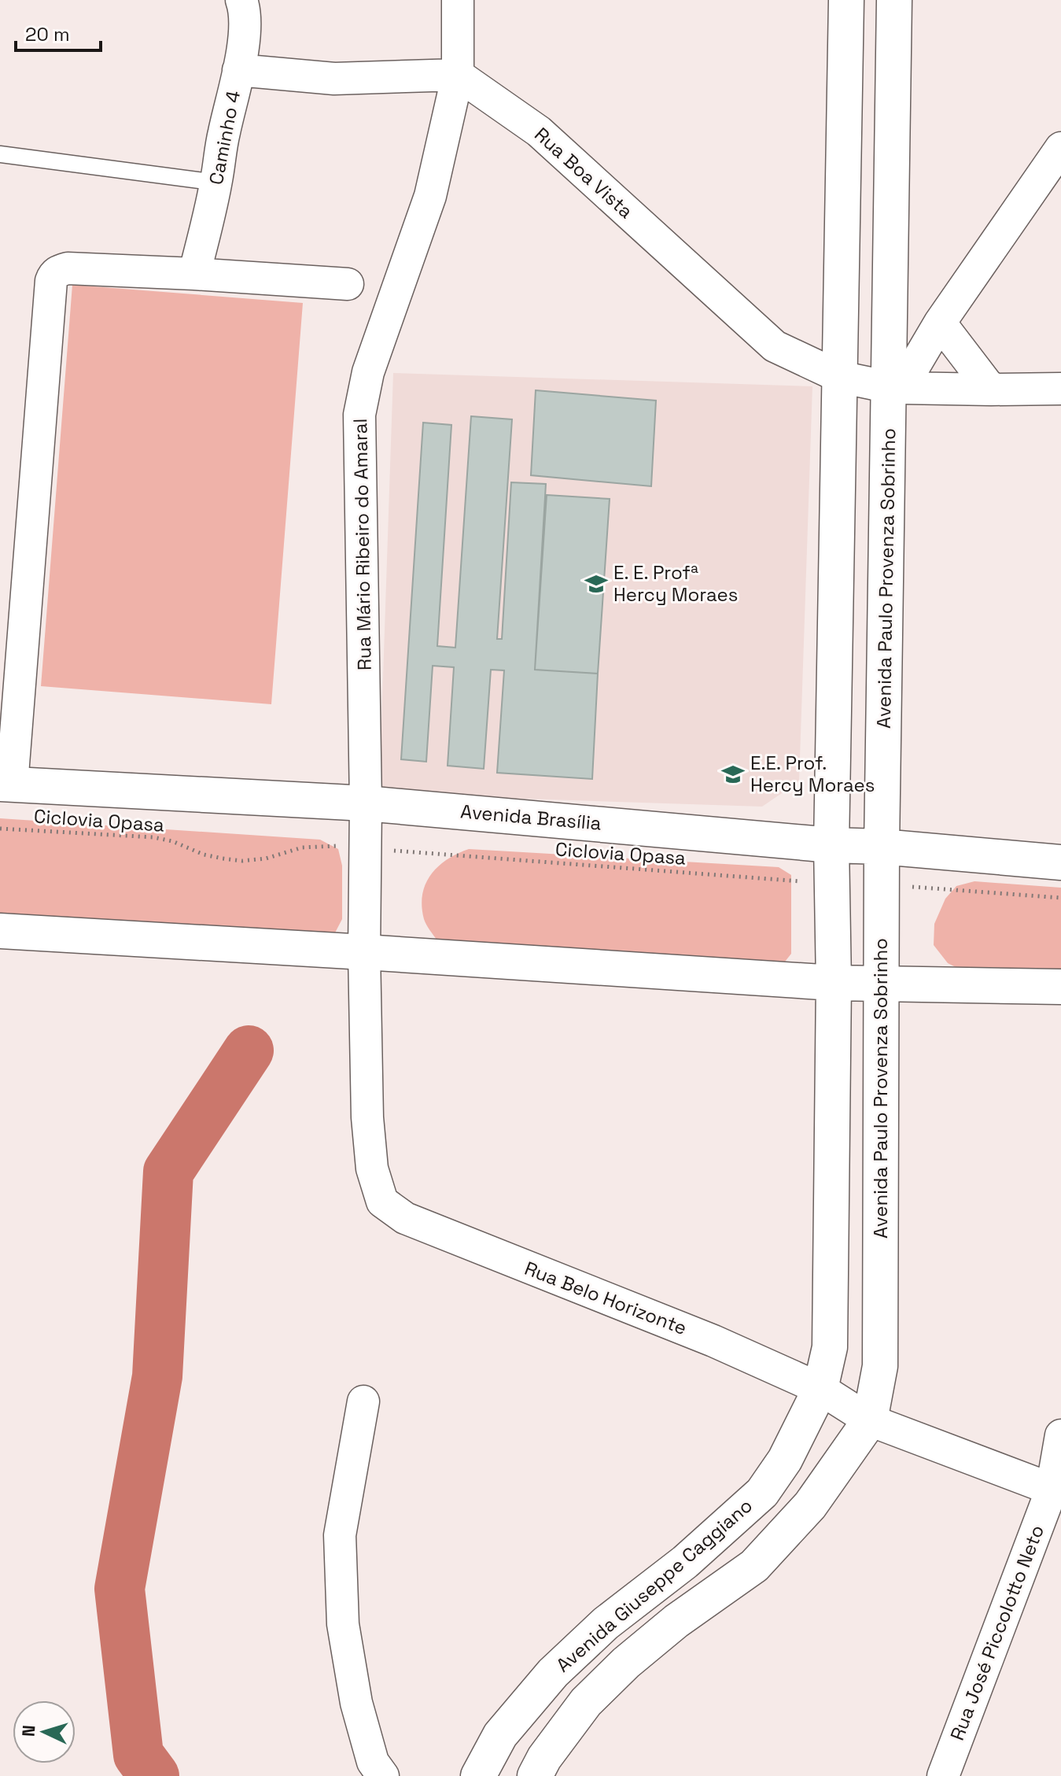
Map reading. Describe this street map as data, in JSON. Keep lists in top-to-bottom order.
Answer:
{
  "streets": {
    "main road": ["Avenida Paulo Provenza Sobrinho", "Avenida Brasília", "Avenida Giuseppe Caggiano"],
    "street": [
      "Caminho 4",
      "Rua Boa Vista",
      "Rua Mário Ribeiro do Amaral",
      "Rua Belo Horizonte",
      "Rua José Piccolotto Neto"
    ],
    "path": ["Ciclovia Opasa"]
  },
  "crossings": [
    ["Rua Boa Vista", "Rua Mário Ribeiro do Amaral"],
    ["Rua Boa Vista", "Avenida Paulo Provenza Sobrinho"],
    ["Rua Mário Ribeiro do Amaral", "Avenida Brasília"],
    ["Rua Mário Ribeiro do Amaral", "Rua Belo Horizonte"],
    ["Avenida Paulo Provenza Sobrinho", "Avenida Brasília"],
    ["Avenida Paulo Provenza Sobrinho", "Rua Belo Horizonte"],
    ["Avenida Paulo Provenza Sobrinho", "Avenida Giuseppe Caggiano"],
    ["Rua Belo Horizonte", "Avenida Giuseppe Caggiano"],
    ["Rua Belo Horizonte", "Rua José Piccolotto Neto"]
  ],
  "places": {
    "school or university": ["E. E. Profª Hercy Moraes", "E.E. Prof. Hercy Moraes"]
  },
  "scale_bar": "20 m",
  "north": "left"
}
